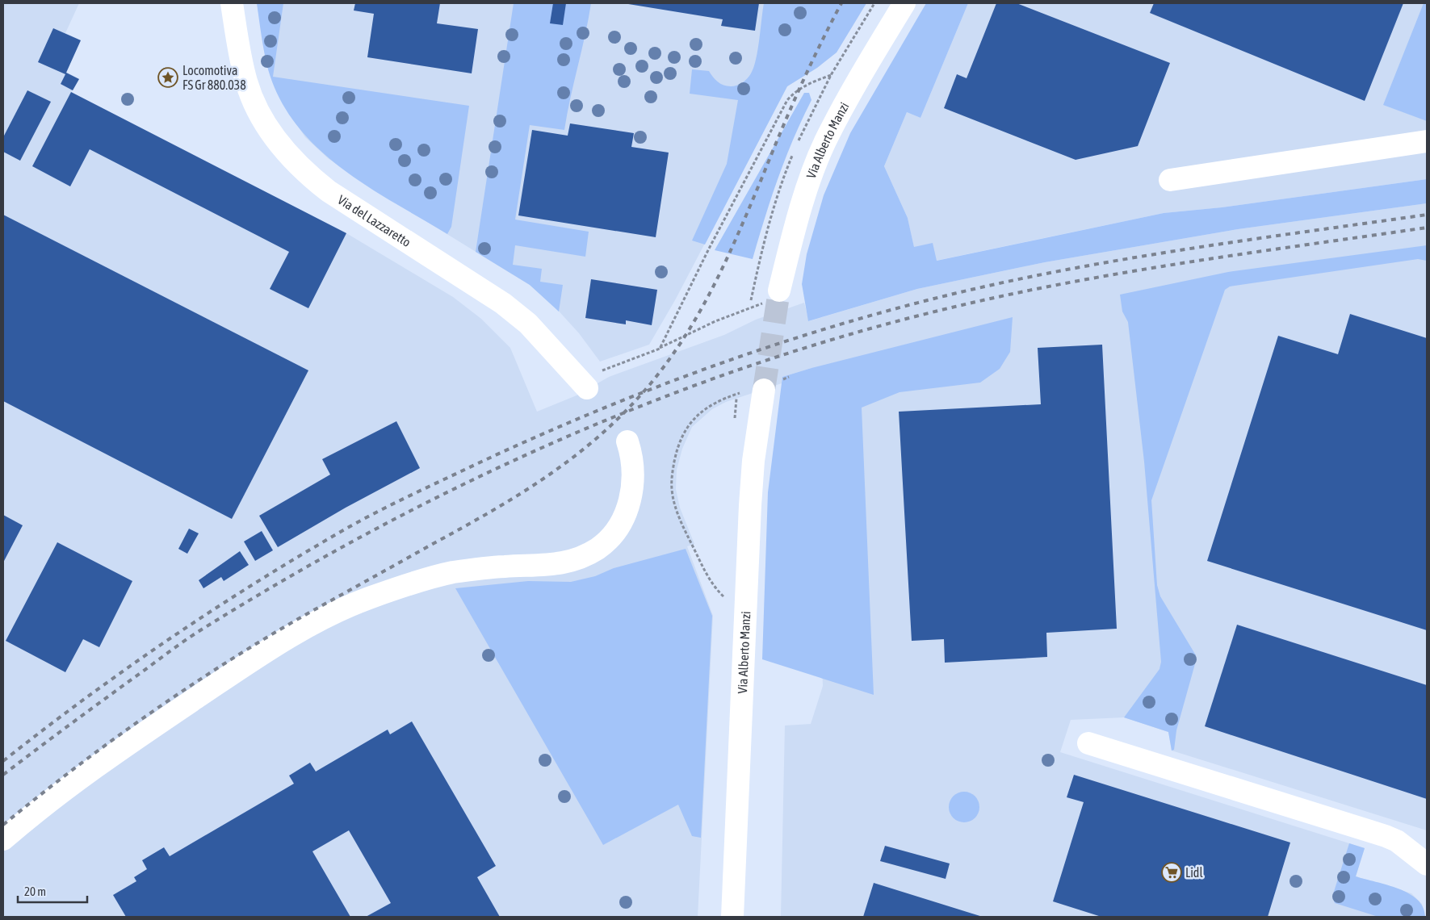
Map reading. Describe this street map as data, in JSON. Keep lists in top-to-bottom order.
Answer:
{
  "streets": {
    "main road": ["Via Alberto Manzi", "Via del Lazzaretto"]
  },
  "places": {
    "place": ["Locomotiva FS Gr 880.038"],
    "supermarket": ["Lidl"]
  },
  "scale_bar": "20 m"
}
